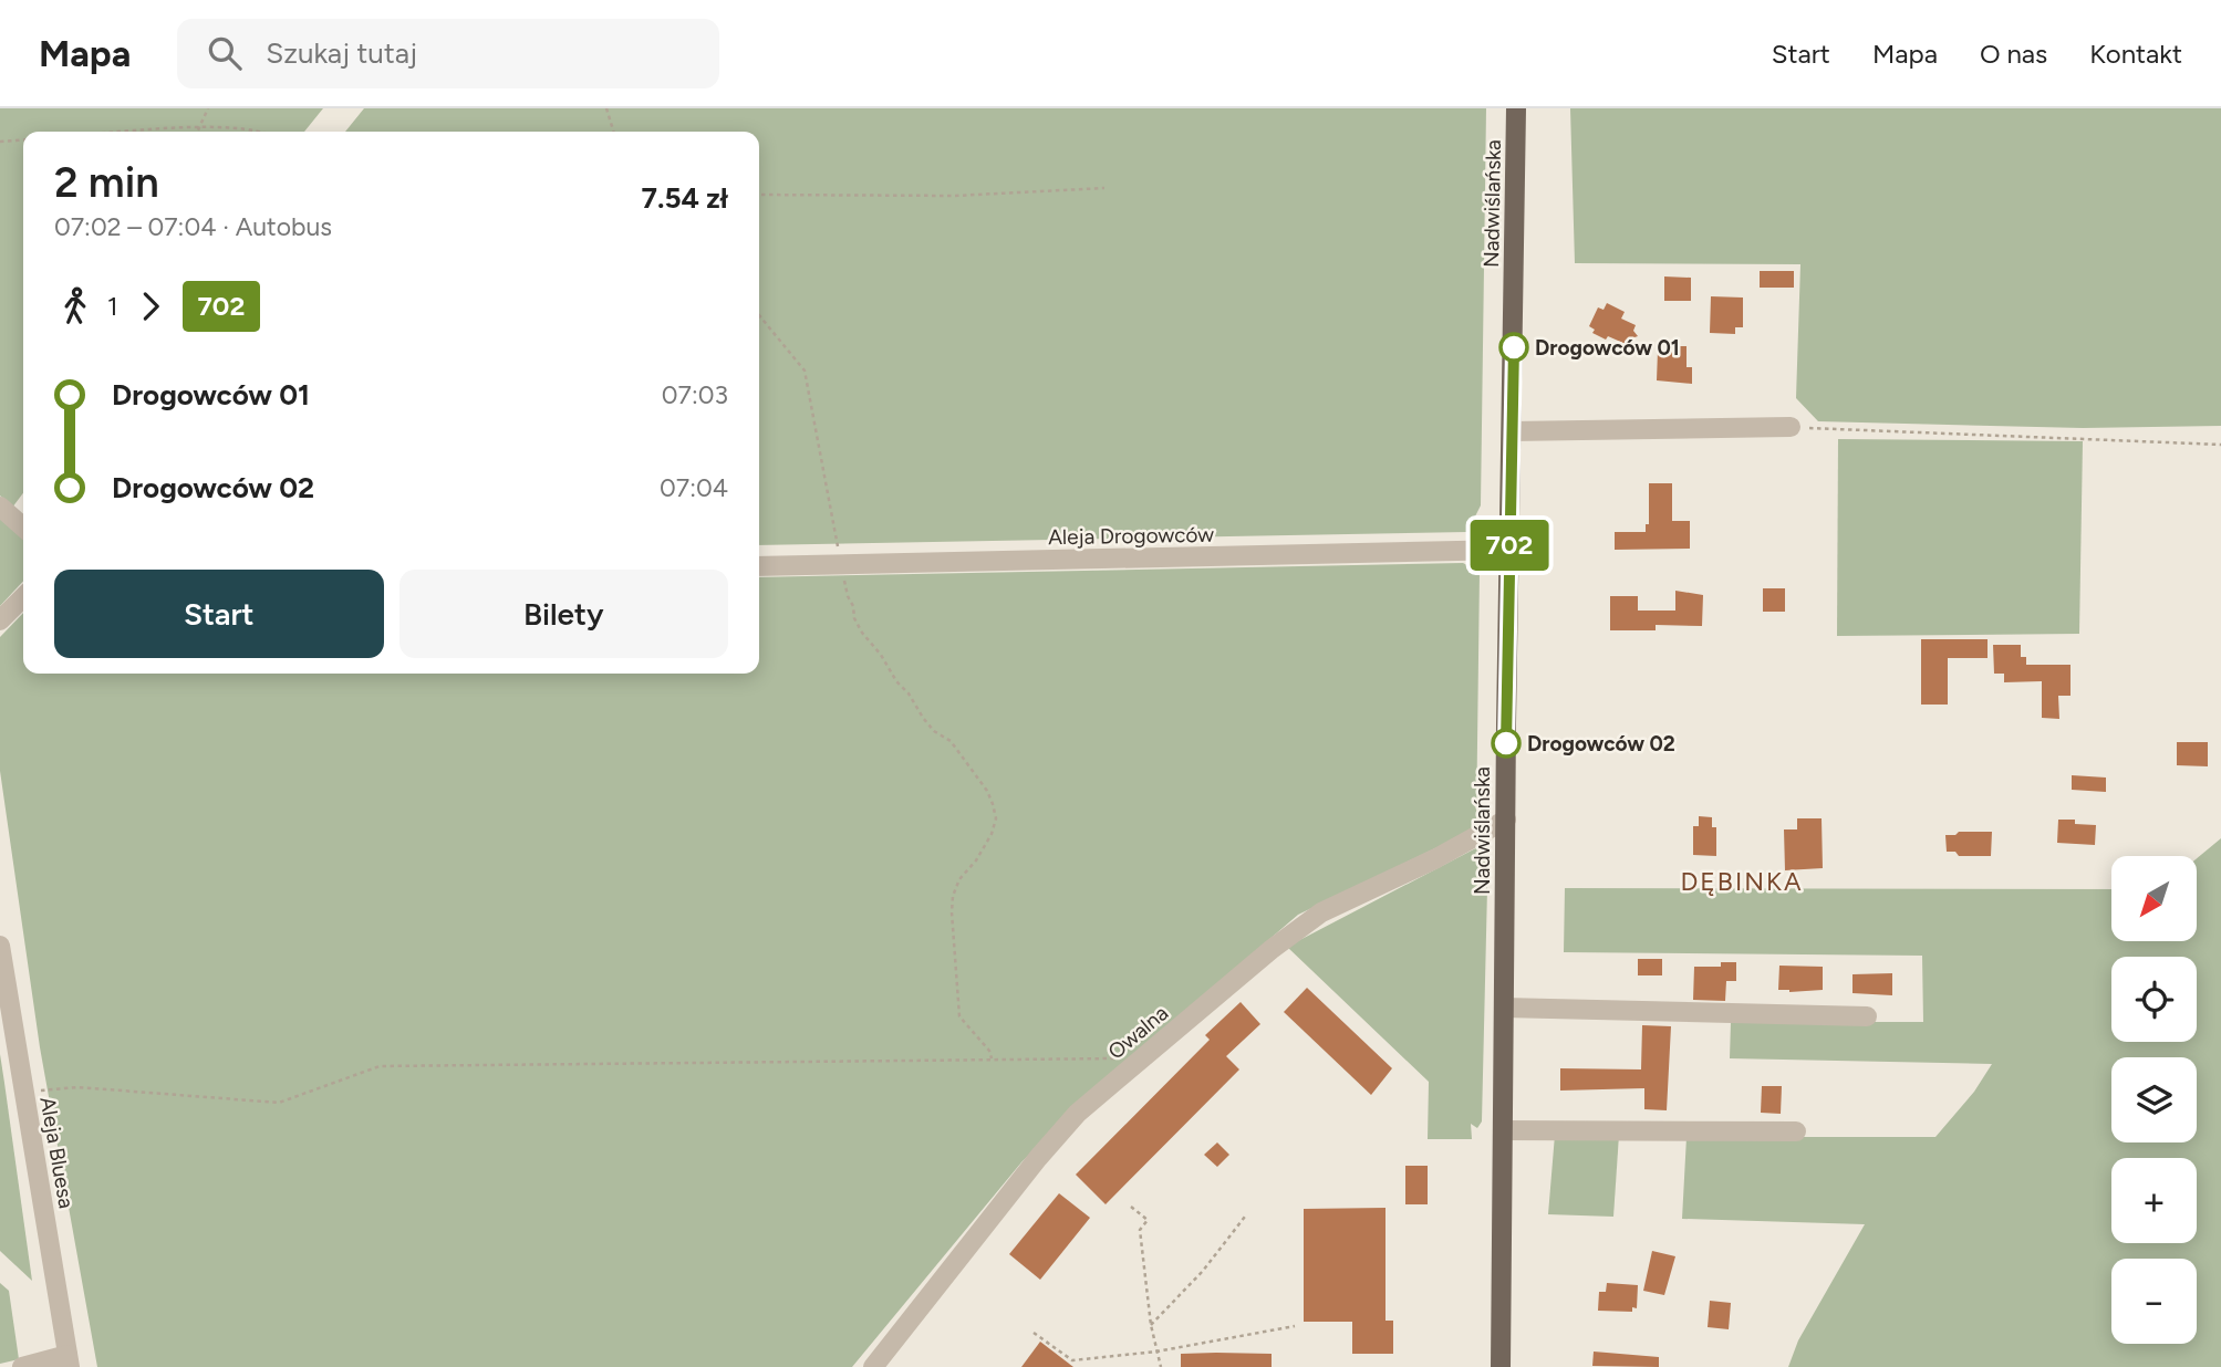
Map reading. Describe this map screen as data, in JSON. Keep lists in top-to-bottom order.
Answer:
{
  "streets": {
    "main road": ["Nadwiślańska"],
    "street": ["Aleja Drogowców", "Owalna", "Aleja Bluesa"]
  },
  "crossings": [
    ["Nadwiślańska", "Aleja Drogowców"],
    ["Nadwiślańska", "Owalna"]
  ],
  "districts": ["DĘBINKA"],
  "places": ["Drogowców 01", "Drogowców 02"],
  "lines": ["bus line 702"],
  "north": "bottom left",
  "page": {
    "header": "Mapa",
    "search": "Szukaj tutaj",
    "nav": [
      "Start",
      "Mapa",
      "O nas",
      "Kontakt"
    ],
    "on_map": "702",
    "heading": ["2 min", "07:02 – 07:04 · Autobus", "7.54 zł"],
    "legs": ["1", "702"],
    "list": [
      {
        "name": "Drogowców 01",
        "value": "07:03"
      },
      {
        "name": "Drogowców 02",
        "value": "07:04"
      }
    ],
    "buttons": ["Start", "Bilety"],
    "map_buttons": ["+", "−"]
  }
}
